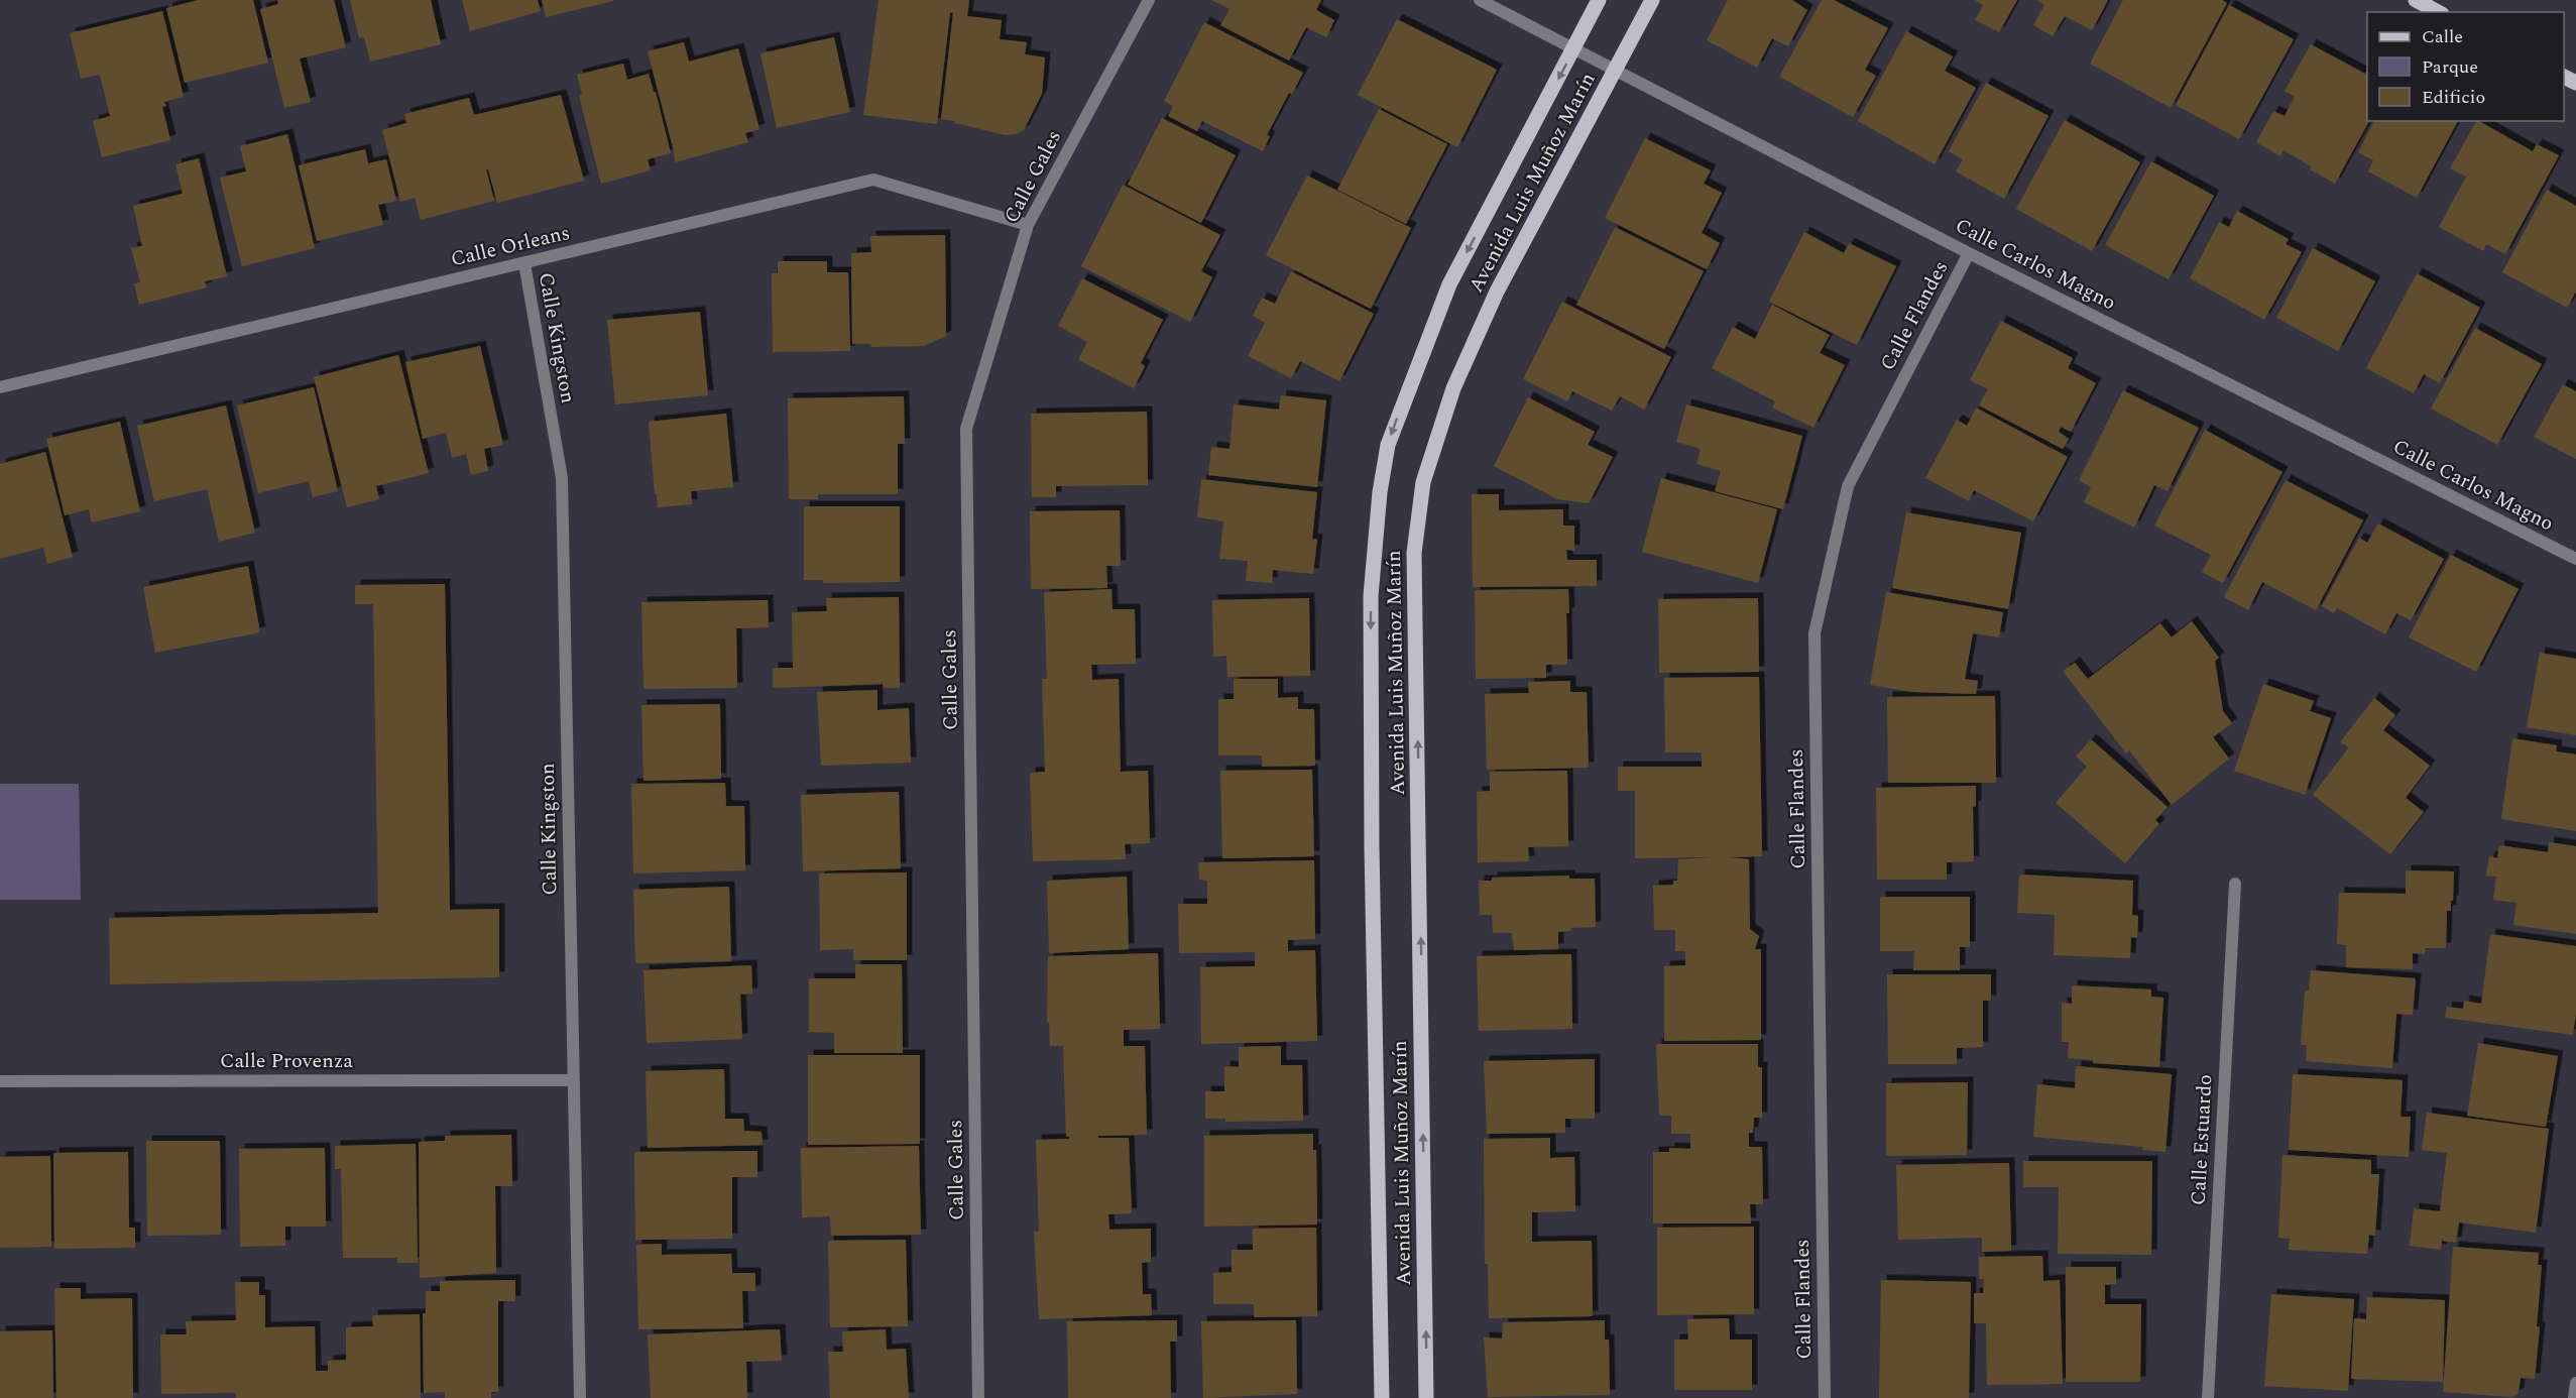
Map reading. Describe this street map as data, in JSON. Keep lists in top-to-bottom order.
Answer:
{
  "streets": {
    "main road": ["Avenida Luis Muñoz Marín"],
    "street": [
      "Calle Gales",
      "Calle Orleans",
      "Calle Carlos Magno",
      "Calle Flandes",
      "Calle Kingston",
      "Calle Provenza",
      "Calle Estuardo"
    ]
  },
  "crossings": [
    ["Calle Gales", "Calle Orleans"],
    ["Avenida Luis Muñoz Marín", "Calle Carlos Magno"],
    ["Calle Orleans", "Calle Kingston"],
    ["Calle Carlos Magno", "Calle Flandes"],
    ["Calle Kingston", "Calle Provenza"]
  ],
  "legend": ["Calle", "Parque", "Edificio"]
}
